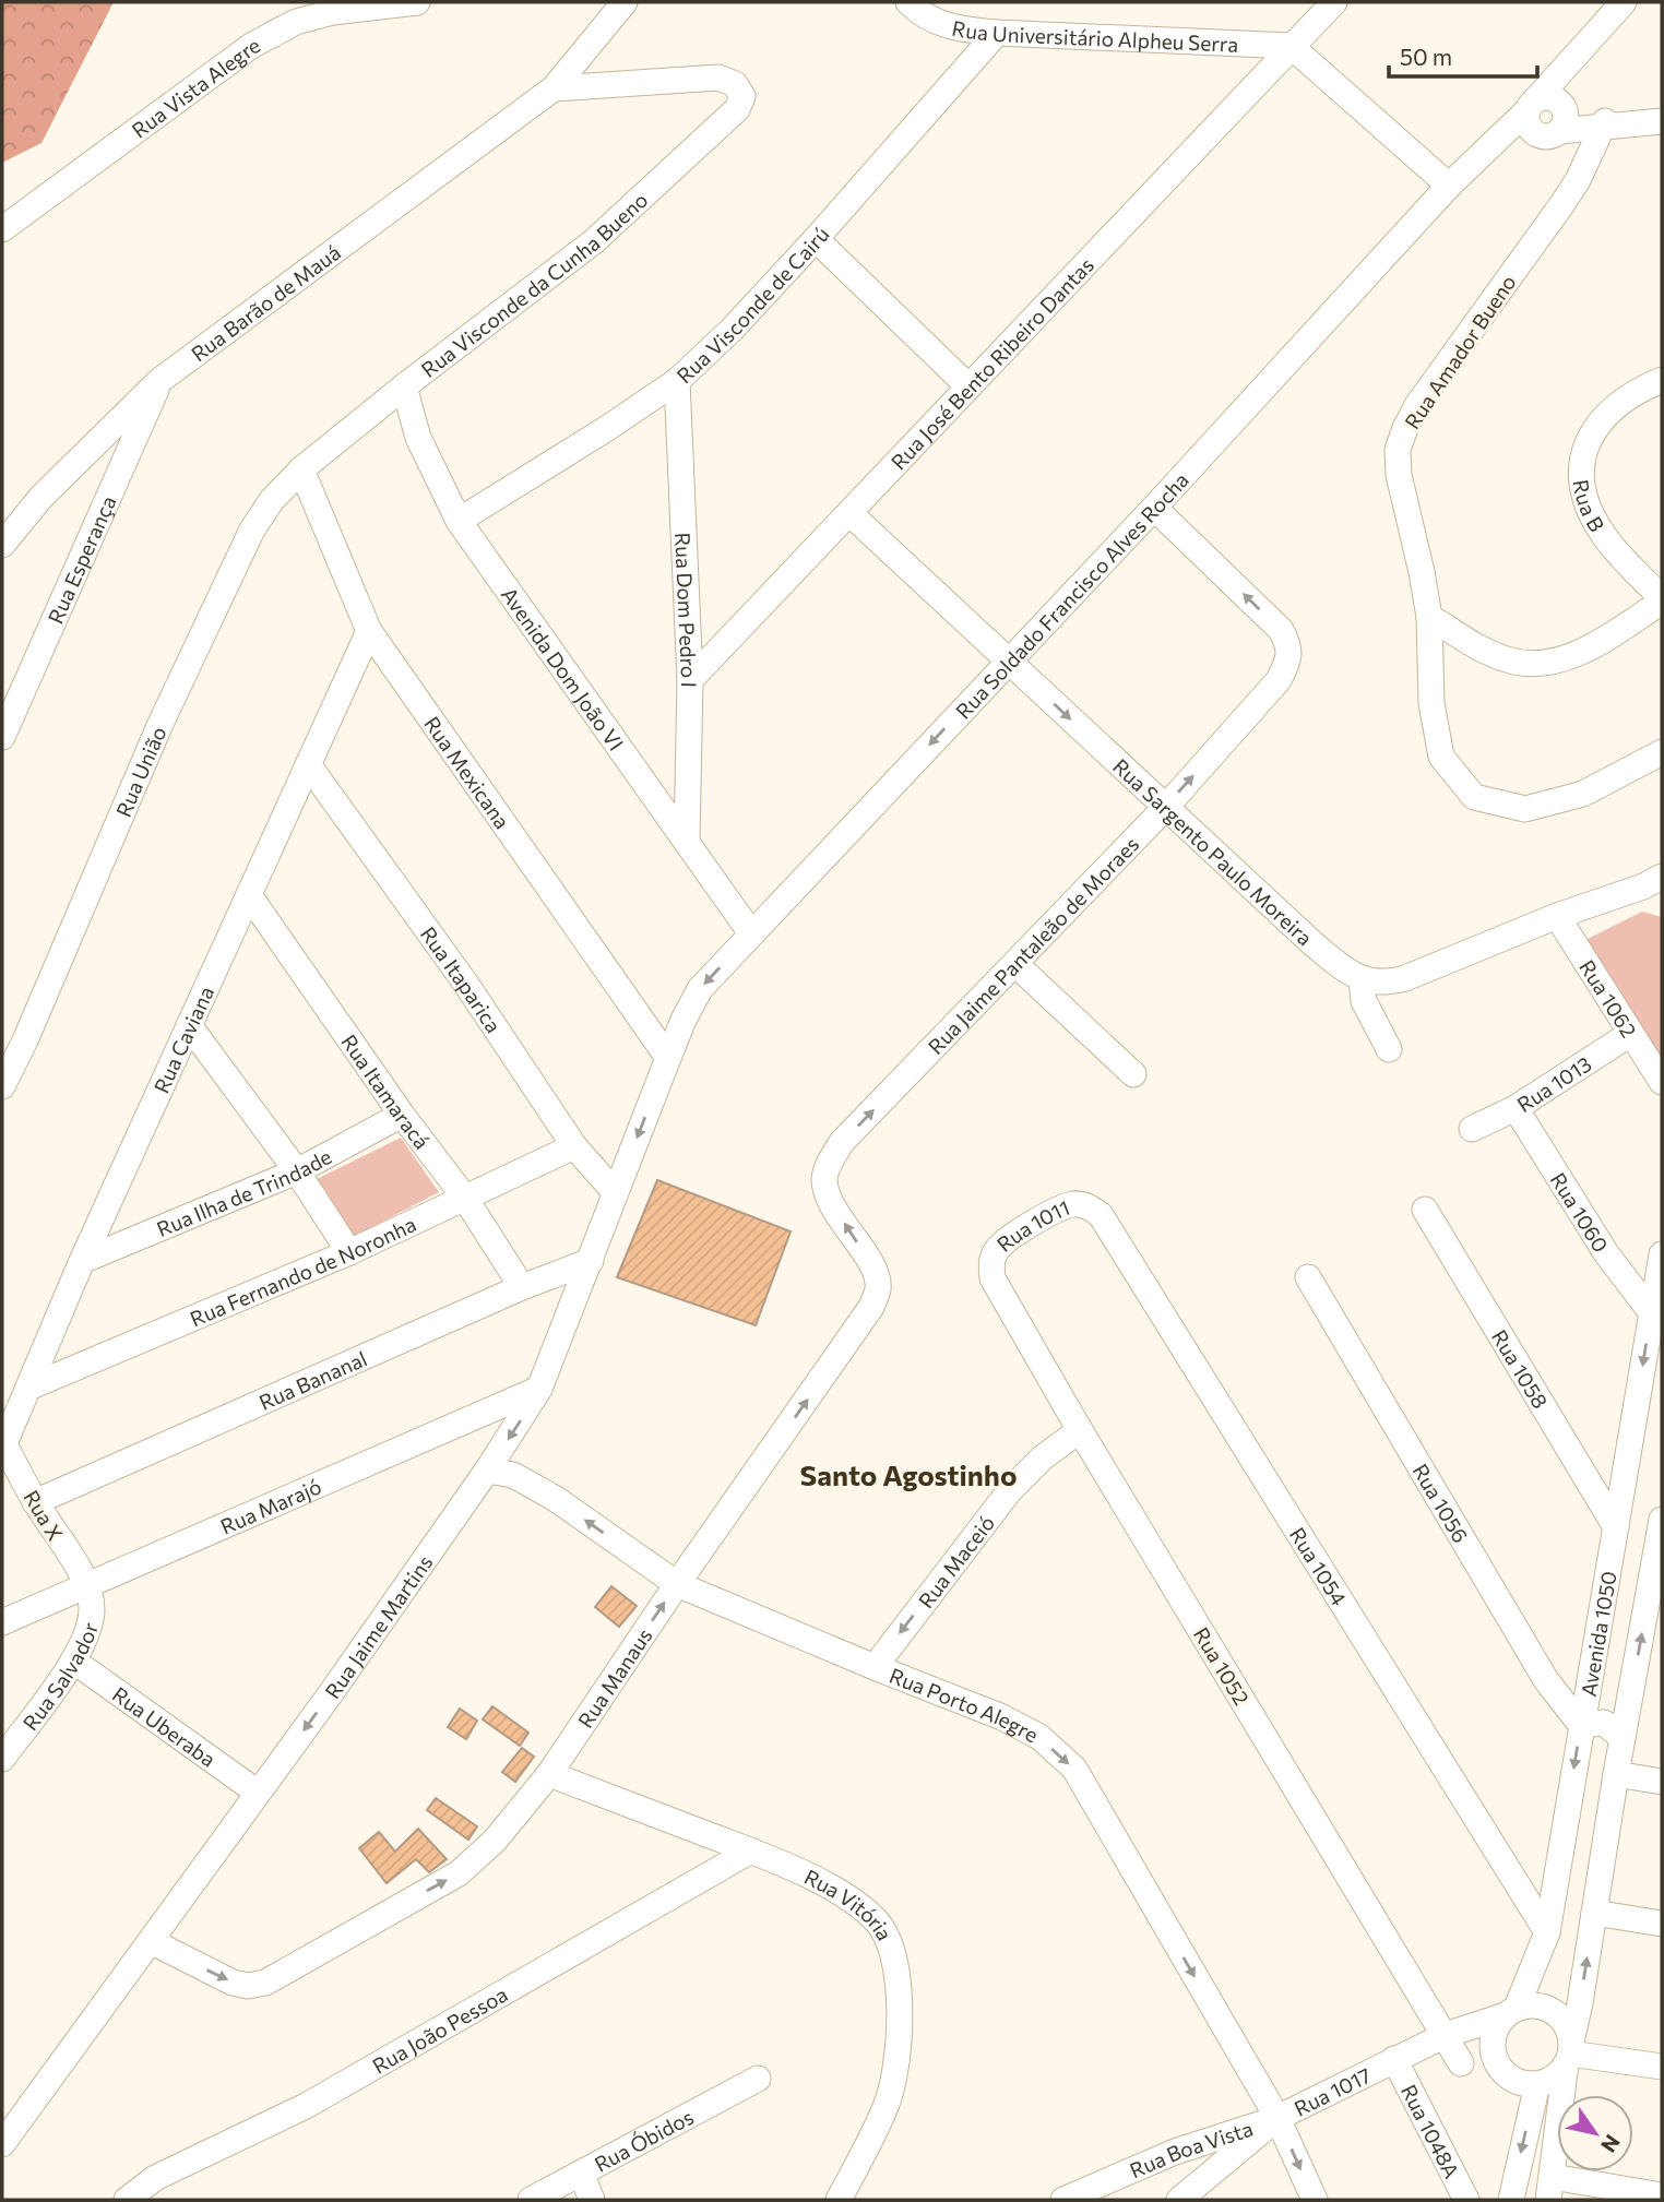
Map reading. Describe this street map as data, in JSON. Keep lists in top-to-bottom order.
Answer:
{
  "streets": {
    "street": [
      "Rua Universitário Alpheu Serra",
      "Rua Vista Alegre",
      "Rua Visconde da Cunha Bueno",
      "Rua Barão de Mauá",
      "Rua Visconde de Cairú",
      "Rua Amador Bueno",
      "Rua José Bento Ribeiro Dantas",
      "Rua B",
      "Rua Esperança",
      "Rua Soldado Francisco Alves Rocha",
      "Rua Dom Pedro I",
      "Avenida Dom João VI",
      "Rua União",
      "Rua Mexicana",
      "Rua Sargento Paulo Moreira",
      "Rua Jaime Pantaleão de Moraes",
      "Rua Itaparica",
      "Rua 1062",
      "Rua Caviana",
      "Rua 1013",
      "Rua Itamaracá",
      "Rua Ilha de Trindade",
      "Rua 1060",
      "Rua 1011",
      "Rua Fernando de Noronha",
      "Rua 1058",
      "Rua Bananal",
      "Rua 1056",
      "Rua Marajó",
      "Rua X",
      "Rua Maceió",
      "Rua 1054",
      "Rua Jaime Martins",
      "Avenida 1050",
      "Rua 1052",
      "Rua Salvador",
      "Rua Manaus",
      "Rua Porto Alegre",
      "Rua Uberaba",
      "Rua Vitória",
      "Rua João Pessoa",
      "Rua 1017",
      "Rua 1048A",
      "Rua Óbidos",
      "Rua Boa Vista"
    ]
  },
  "crossings": [
    ["Rua Universitário Alpheu Serra", "Rua Visconde de Cairú"],
    ["Rua Universitário Alpheu Serra", "Rua José Bento Ribeiro Dantas"],
    ["Rua Visconde da Cunha Bueno", "Rua Barão de Mauá"],
    ["Rua Visconde da Cunha Bueno", "Avenida Dom João VI"],
    ["Rua Visconde da Cunha Bueno", "Rua União"],
    ["Rua Visconde da Cunha Bueno", "Rua Mexicana"],
    ["Rua Barão de Mauá", "Rua Esperança"],
    ["Rua Visconde de Cairú", "Rua Dom Pedro I"],
    ["Rua Visconde de Cairú", "Avenida Dom João VI"],
    ["Rua José Bento Ribeiro Dantas", "Rua Dom Pedro I"],
    ["Rua José Bento Ribeiro Dantas", "Rua Sargento Paulo Moreira"],
    ["Rua Soldado Francisco Alves Rocha", "Avenida Dom João VI"],
    ["Rua Soldado Francisco Alves Rocha", "Rua Mexicana"],
    ["Rua Soldado Francisco Alves Rocha", "Rua Sargento Paulo Moreira"],
    ["Rua Soldado Francisco Alves Rocha", "Rua Jaime Pantaleão de Moraes"],
    ["Rua Soldado Francisco Alves Rocha", "Rua Jaime Martins"],
    ["Rua Dom Pedro I", "Avenida Dom João VI"],
    ["Rua União", "Rua Mexicana"],
    ["Rua Mexicana", "Rua Caviana"],
    ["Rua Mexicana", "Rua Jaime Martins"],
    ["Rua Sargento Paulo Moreira", "Rua Jaime Pantaleão de Moraes"],
    ["Rua Jaime Pantaleão de Moraes", "Rua Manaus"],
    ["Rua Itaparica", "Rua Caviana"],
    ["Rua Itaparica", "Rua Fernando de Noronha"],
    ["Rua Itaparica", "Rua Jaime Martins"],
    ["Rua 1062", "Rua 1013"],
    ["Rua Caviana", "Rua Itamaracá"],
    ["Rua Caviana", "Rua Ilha de Trindade"],
    ["Rua Caviana", "Rua Fernando de Noronha"],
    ["Rua Caviana", "Rua X"],
    ["Rua 1013", "Rua 1060"],
    ["Rua Itamaracá", "Rua Ilha de Trindade"],
    ["Rua Itamaracá", "Rua Fernando de Noronha"],
    ["Rua Itamaracá", "Rua Bananal"],
    ["Rua 1060", "Avenida 1050"],
    ["Rua 1011", "Rua 1054"],
    ["Rua 1011", "Rua 1052"],
    ["Rua 1058", "Avenida 1050"],
    ["Rua Bananal", "Rua X"],
    ["Rua Bananal", "Rua Jaime Martins"],
    ["Rua 1056", "Avenida 1050"],
    ["Rua Marajó", "Rua X"],
    ["Rua Marajó", "Rua Jaime Martins"],
    ["Rua Marajó", "Rua Salvador"],
    ["Rua X", "Rua Salvador"],
    ["Rua Maceió", "Rua 1052"],
    ["Rua Maceió", "Rua Porto Alegre"],
    ["Rua 1054", "Avenida 1050"],
    ["Rua Jaime Martins", "Rua Manaus"],
    ["Rua Jaime Martins", "Rua Porto Alegre"],
    ["Rua Jaime Martins", "Rua Uberaba"],
    ["Avenida 1050", "Rua 1017"],
    ["Rua 1052", "Rua 1017"],
    ["Rua Salvador", "Rua Uberaba"],
    ["Rua Manaus", "Rua Porto Alegre"],
    ["Rua Manaus", "Rua Vitória"],
    ["Rua Porto Alegre", "Rua 1017"],
    ["Rua Porto Alegre", "Rua Boa Vista"],
    ["Rua Vitória", "Rua João Pessoa"],
    ["Rua 1017", "Rua 1048A"],
    ["Rua 1017", "Rua Boa Vista"]
  ],
  "one_way": [
    "Rua Soldado Francisco Alves Rocha",
    "Rua Maceió",
    "Rua Jaime Martins",
    "Rua Manaus"
  ],
  "districts": ["Santo Agostinho"],
  "scale_bar": "50 m",
  "north": "bottom right"
}
